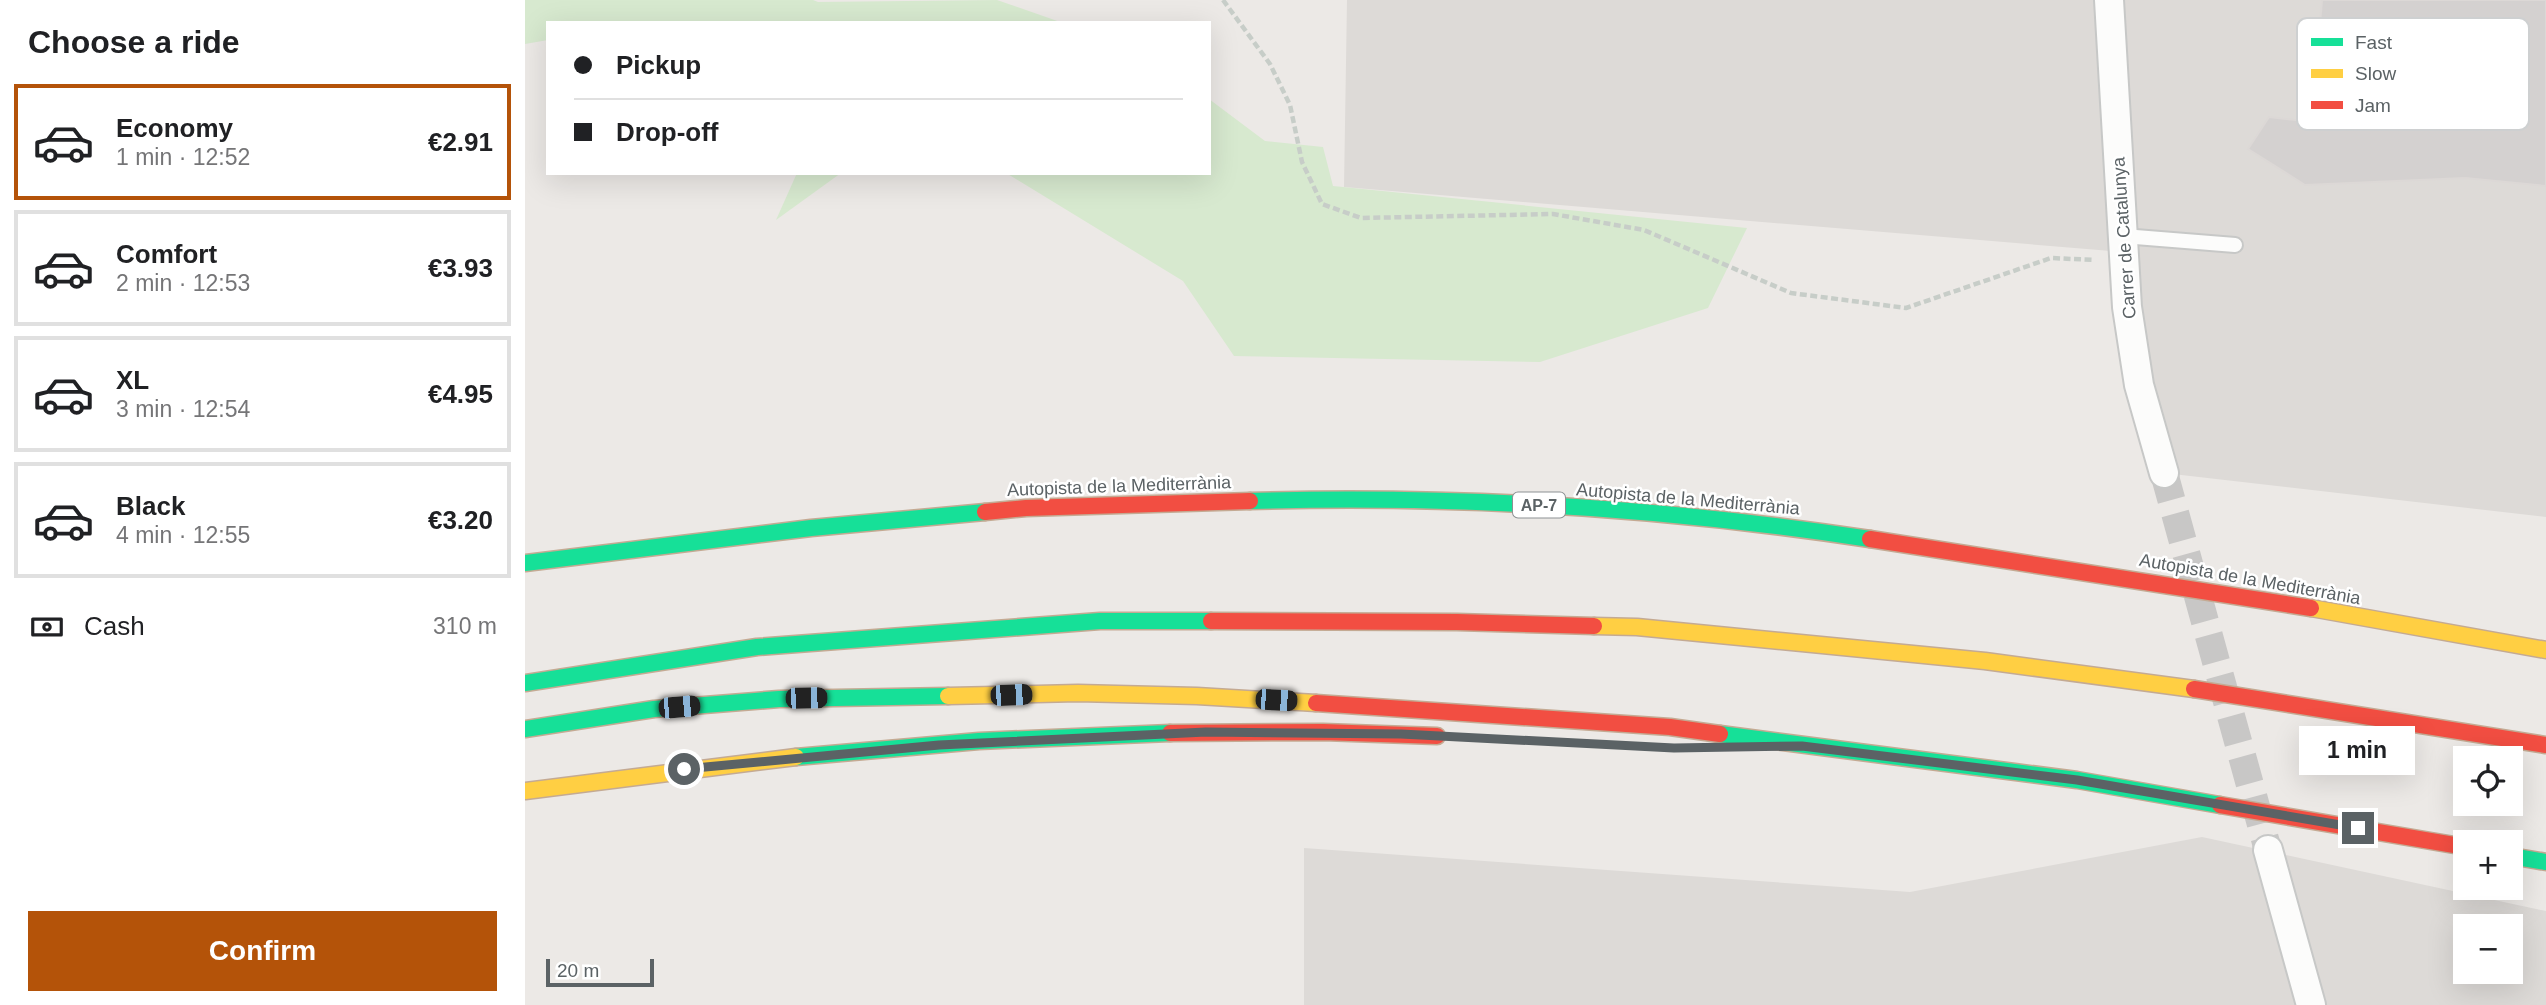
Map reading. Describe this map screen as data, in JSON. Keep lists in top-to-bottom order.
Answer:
{
  "streets": {
    "highway": ["Autopista de la Mediterrània", "AP-7"],
    "street": ["Carrer de Catalunya"]
  },
  "legend": ["Fast", "Slow", "Jam"],
  "scale_bar": "20 m",
  "page": {
    "heading": "Choose a ride",
    "banner": ["Pickup", "Drop-off"],
    "list": [
      {
        "name": "Economy",
        "note": "1 min · 12:52",
        "value": "€2.91"
      },
      {
        "name": "Comfort",
        "note": "2 min · 12:53",
        "value": "€3.93"
      },
      {
        "name": "XL",
        "note": "3 min · 12:54",
        "value": "€4.95"
      },
      {
        "name": "Black",
        "note": "4 min · 12:55",
        "value": "€3.20"
      }
    ],
    "pay": ["Cash", "310 m"],
    "bubble": "1 min",
    "map_buttons": ["+", "−"],
    "buttons": "Confirm",
    "scale": "20 m"
  }
}
